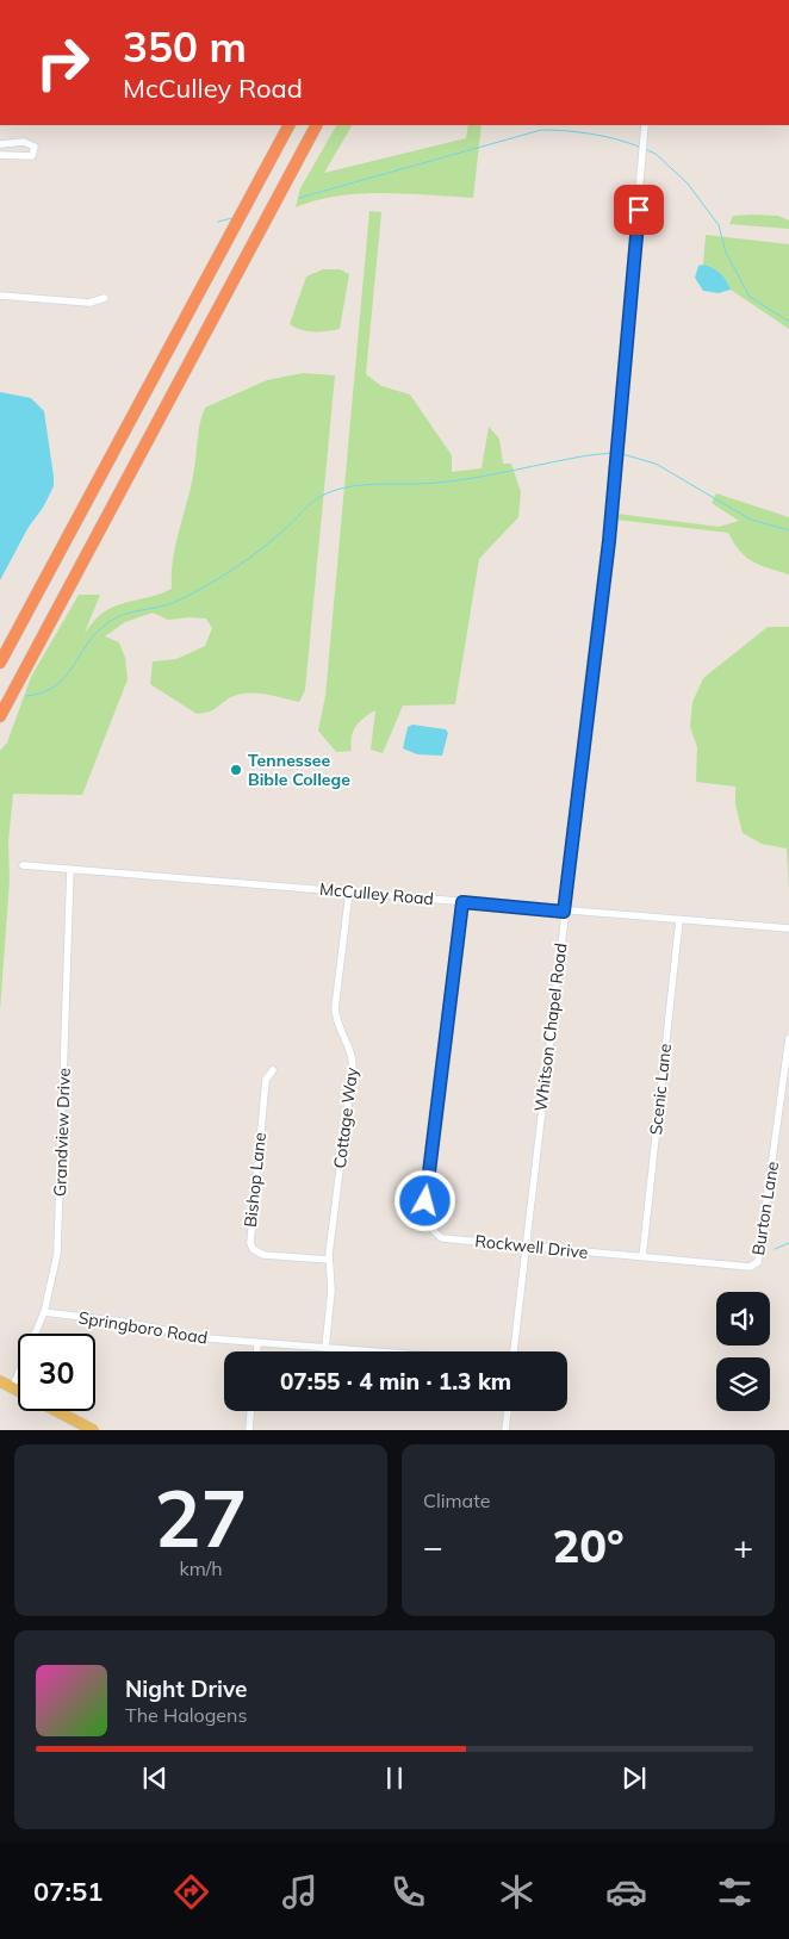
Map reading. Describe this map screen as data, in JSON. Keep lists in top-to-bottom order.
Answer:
{
  "streets": {
    "street": [
      "McCulley Road",
      "Whitson Chapel Road",
      "Scenic Lane",
      "Cottage Way",
      "Grandview Drive",
      "Bishop Lane",
      "Burton Lane",
      "Rockwell Drive",
      "Springboro Road"
    ]
  },
  "crossings": [
    ["McCulley Road", "Whitson Chapel Road"],
    ["McCulley Road", "Scenic Lane"],
    ["McCulley Road", "Cottage Way"],
    ["McCulley Road", "Grandview Drive"],
    ["McCulley Road", "Rockwell Drive"],
    ["Whitson Chapel Road", "Rockwell Drive"],
    ["Scenic Lane", "Rockwell Drive"],
    ["Cottage Way", "Bishop Lane"],
    ["Cottage Way", "Springboro Road"],
    ["Grandview Drive", "Springboro Road"],
    ["Burton Lane", "Rockwell Drive"]
  ],
  "places": ["Tennessee Bible College"],
  "page": {
    "turn": ["350 m", "McCulley Road"],
    "limit": "30",
    "trip": "07:55 · 4 min · 1.3 km",
    "tile": [
      ["27", "km/h"],
      "Climate"
    ],
    "heat": ["−", "20°", "+"],
    "song": ["Night Drive", "The Halogens"],
    "tabs": "07:51"
  }
}
